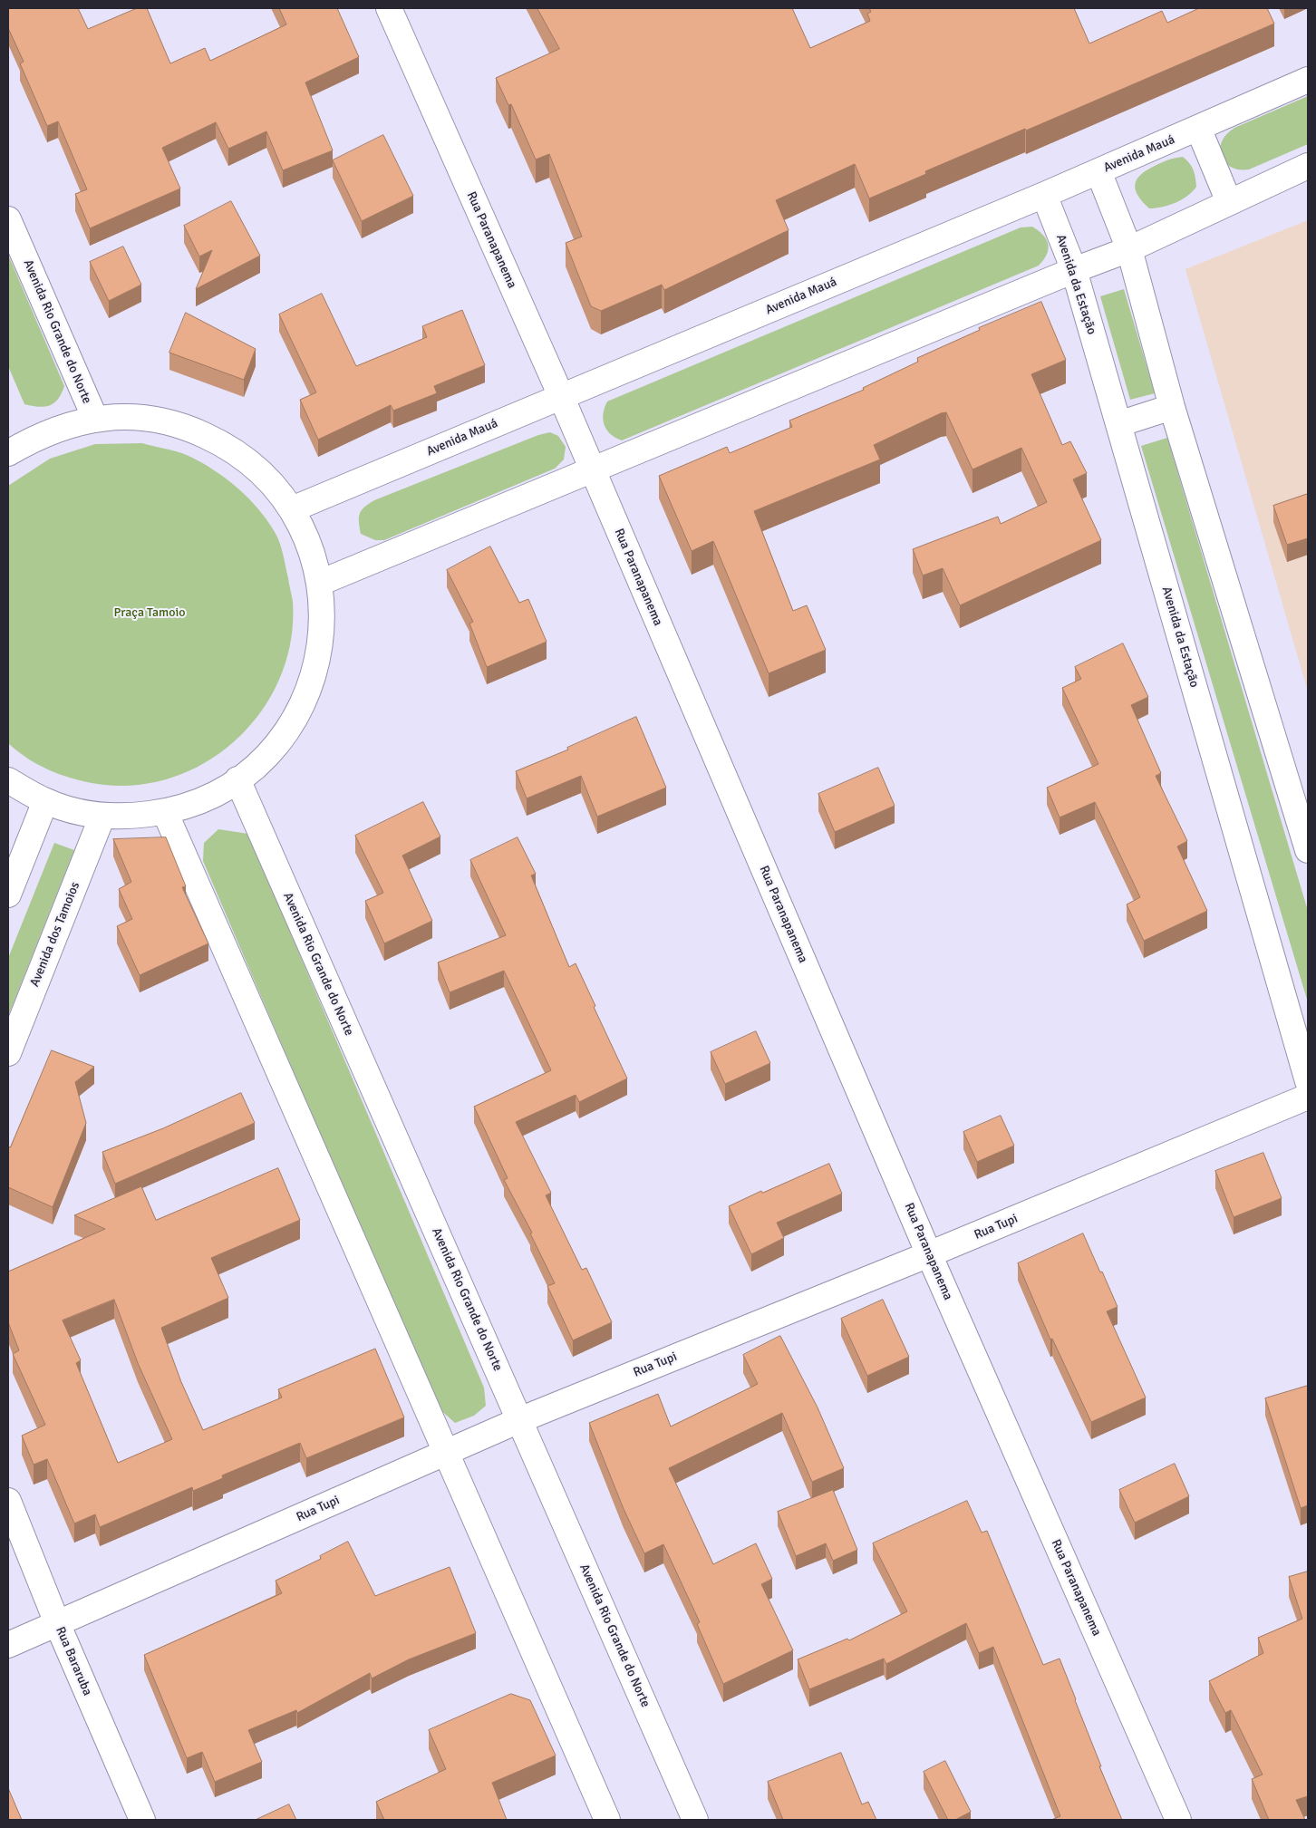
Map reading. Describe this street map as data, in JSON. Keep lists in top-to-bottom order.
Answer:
{
  "streets": {
    "street": [
      "Avenida Mauá",
      "Rua Paranapanema",
      "Avenida da Estação",
      "Avenida Rio Grande do Norte",
      "Avenida dos Tamoios",
      "Rua Tupi",
      "Rua Bararuba"
    ]
  },
  "crossings": [
    ["Avenida Mauá", "Rua Paranapanema"],
    ["Avenida Mauá", "Avenida da Estação"],
    ["Rua Paranapanema", "Rua Tupi"],
    ["Avenida Rio Grande do Norte", "Rua Tupi"],
    ["Rua Tupi", "Rua Bararuba"]
  ],
  "parks": ["Praça Tamoio"]
}
